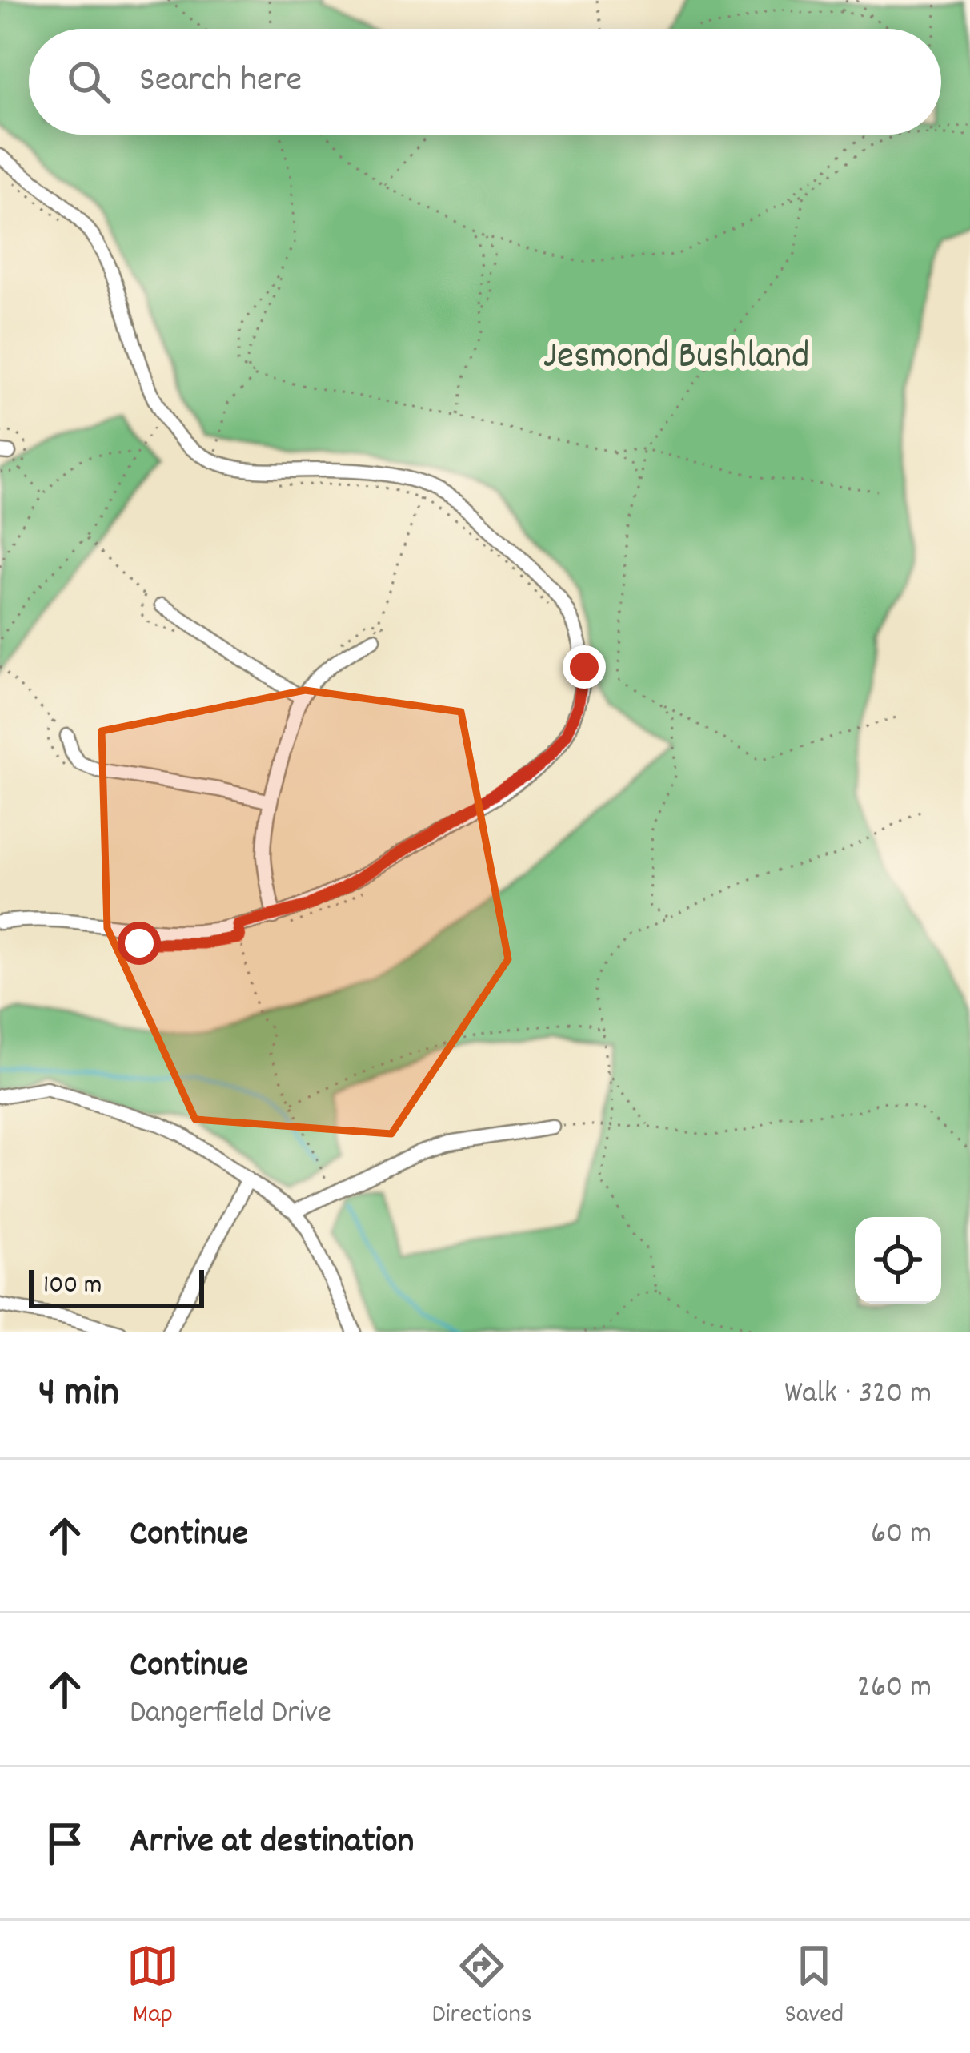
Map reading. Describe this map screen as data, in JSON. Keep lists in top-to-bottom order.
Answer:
{
  "parks": ["Jesmond Bushland"],
  "scale_bar": "100 m",
  "page": {
    "search": "Search here",
    "scale": "100 m",
    "heading": ["4 min", "Walk · 320 m"],
    "list": [
      ["Continue", "60 m"],
      ["Continue", "Dangerfield Drive", "260 m"],
      "Arrive at destination"
    ],
    "nav": ["Map", "Directions", "Saved"]
  }
}
